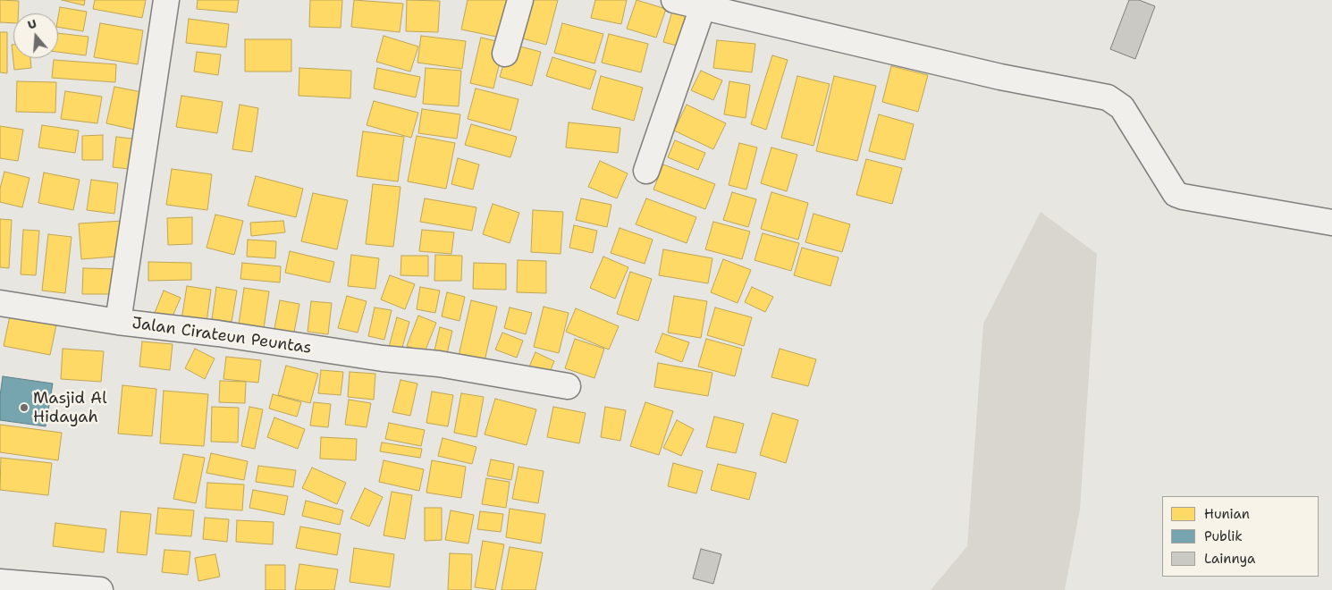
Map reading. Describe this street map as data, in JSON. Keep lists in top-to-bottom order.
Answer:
{
  "streets": {
    "street": ["Jalan Cirateun Peuntas"]
  },
  "places": ["Masjid Al Hidayah"],
  "legend": ["Hunian", "Publik", "Lainnya"],
  "north": "top"
}
